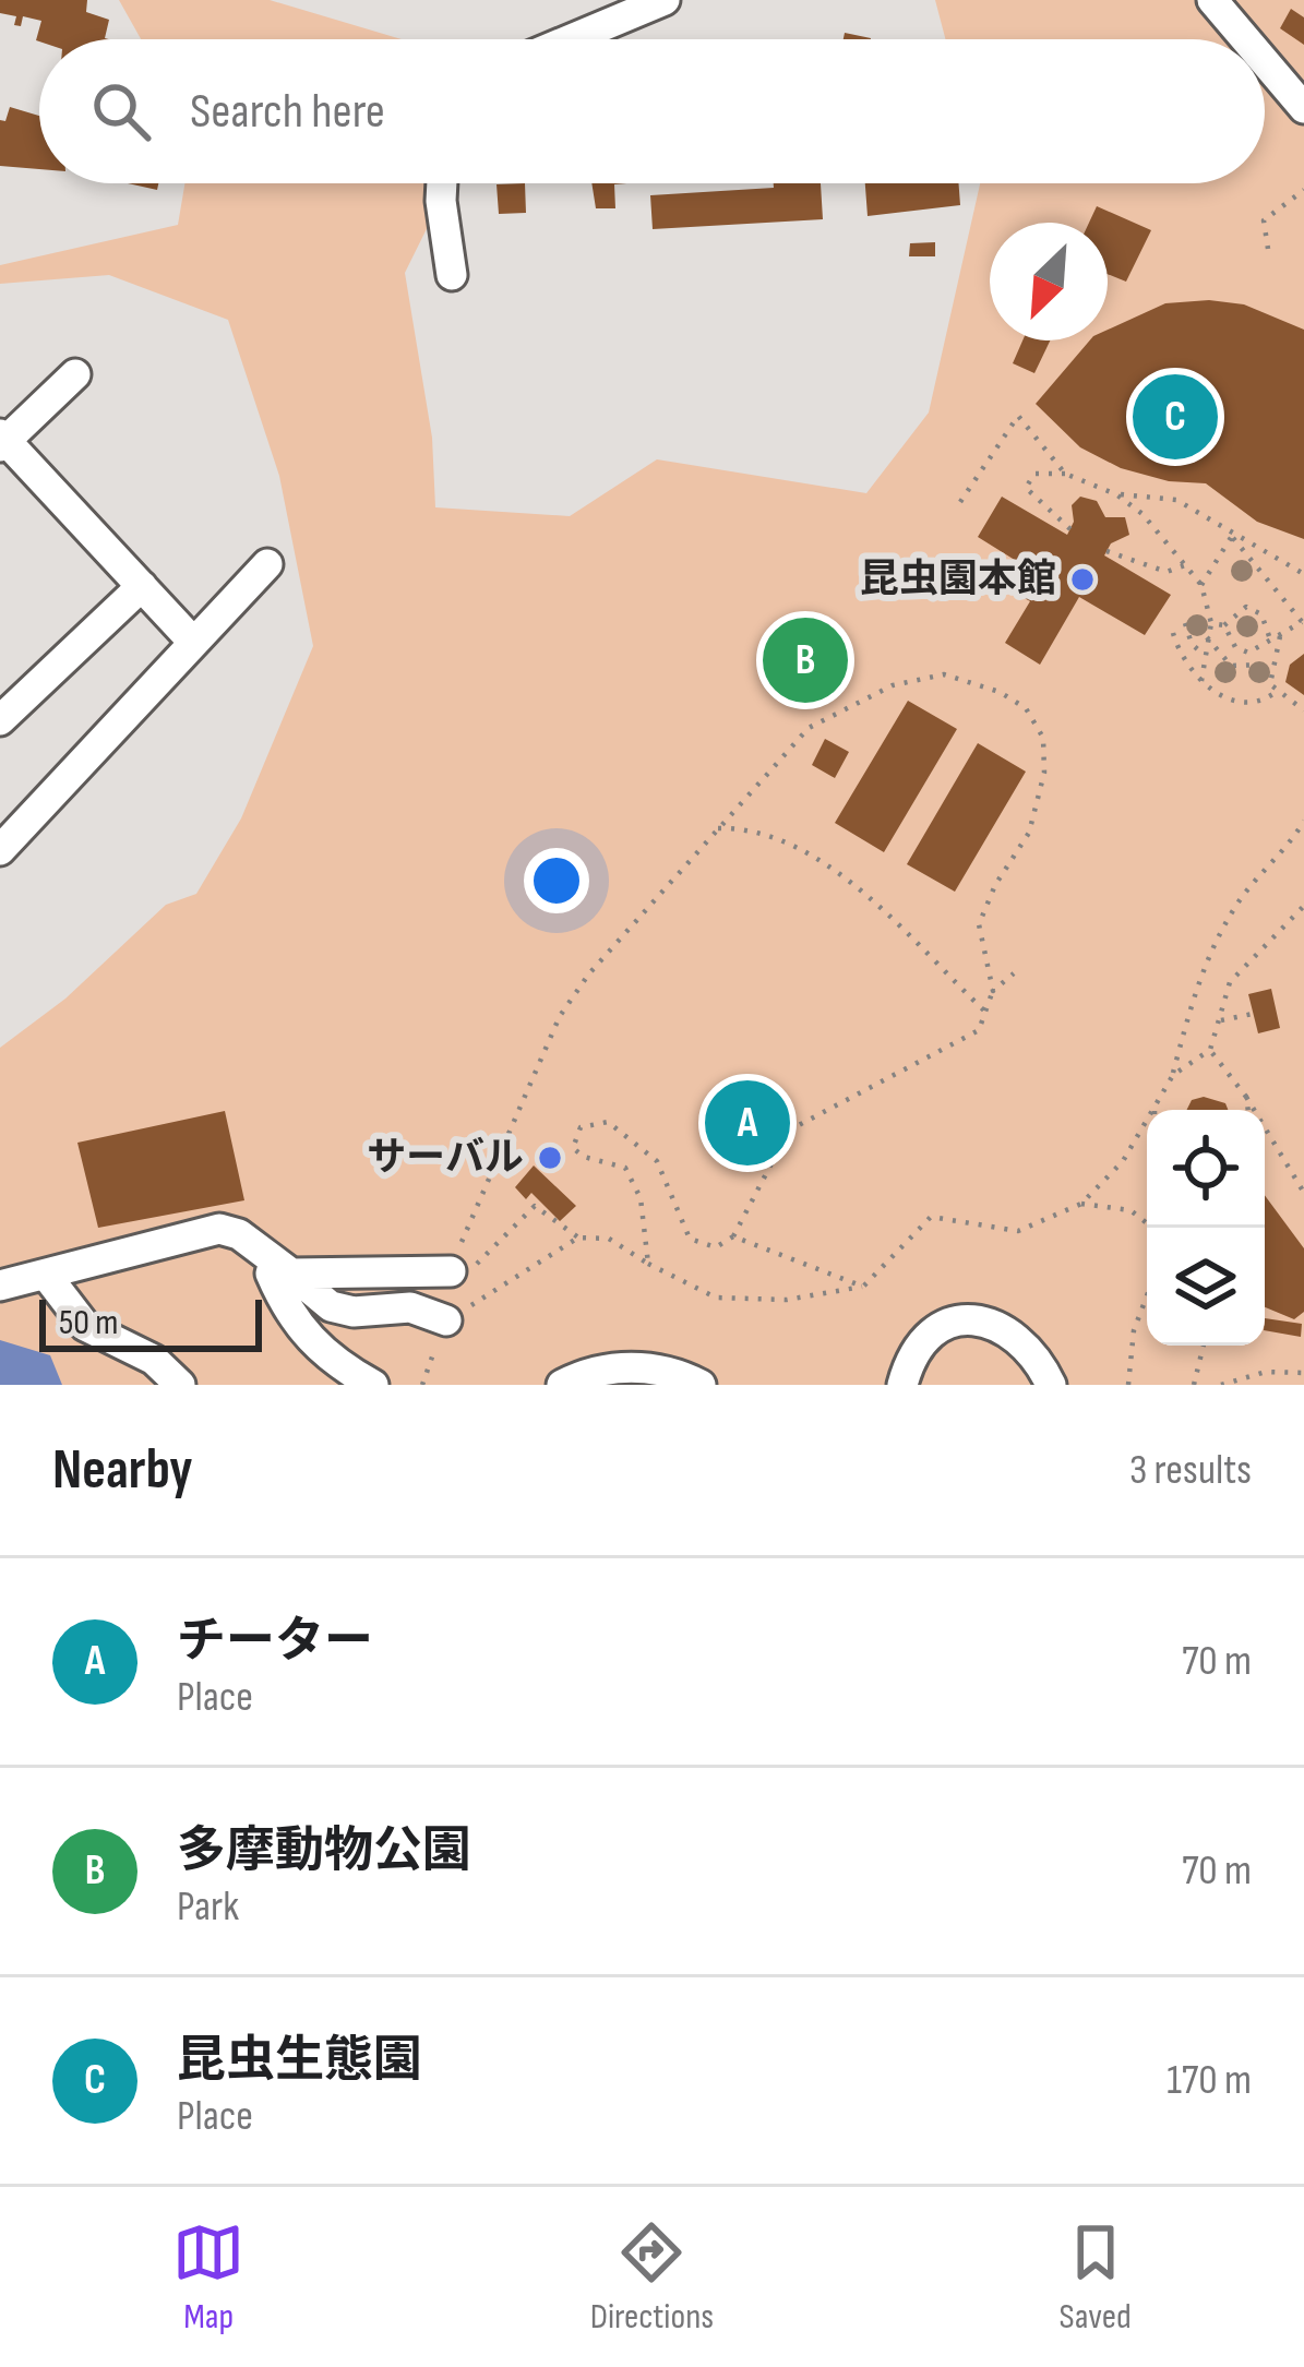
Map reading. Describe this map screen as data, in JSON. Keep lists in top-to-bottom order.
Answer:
{
  "places": ["昆虫園本館", "サーバル"],
  "scale_bar": "50 m",
  "north": "bottom left",
  "page": {
    "search": "Search here",
    "pins": ["C", "B", "A"],
    "scale": "50 m",
    "heading": ["Nearby", "3 results"],
    "list": [
      {
        "mark": "A",
        "name": "チーター",
        "note": "Place",
        "value": "70 m"
      },
      {
        "mark": "B",
        "name": "多摩動物公園",
        "note": "Park",
        "value": "70 m"
      },
      {
        "mark": "C",
        "name": "昆虫生態園",
        "note": "Place",
        "value": "170 m"
      }
    ],
    "nav": ["Map", "Directions", "Saved"]
  }
}
